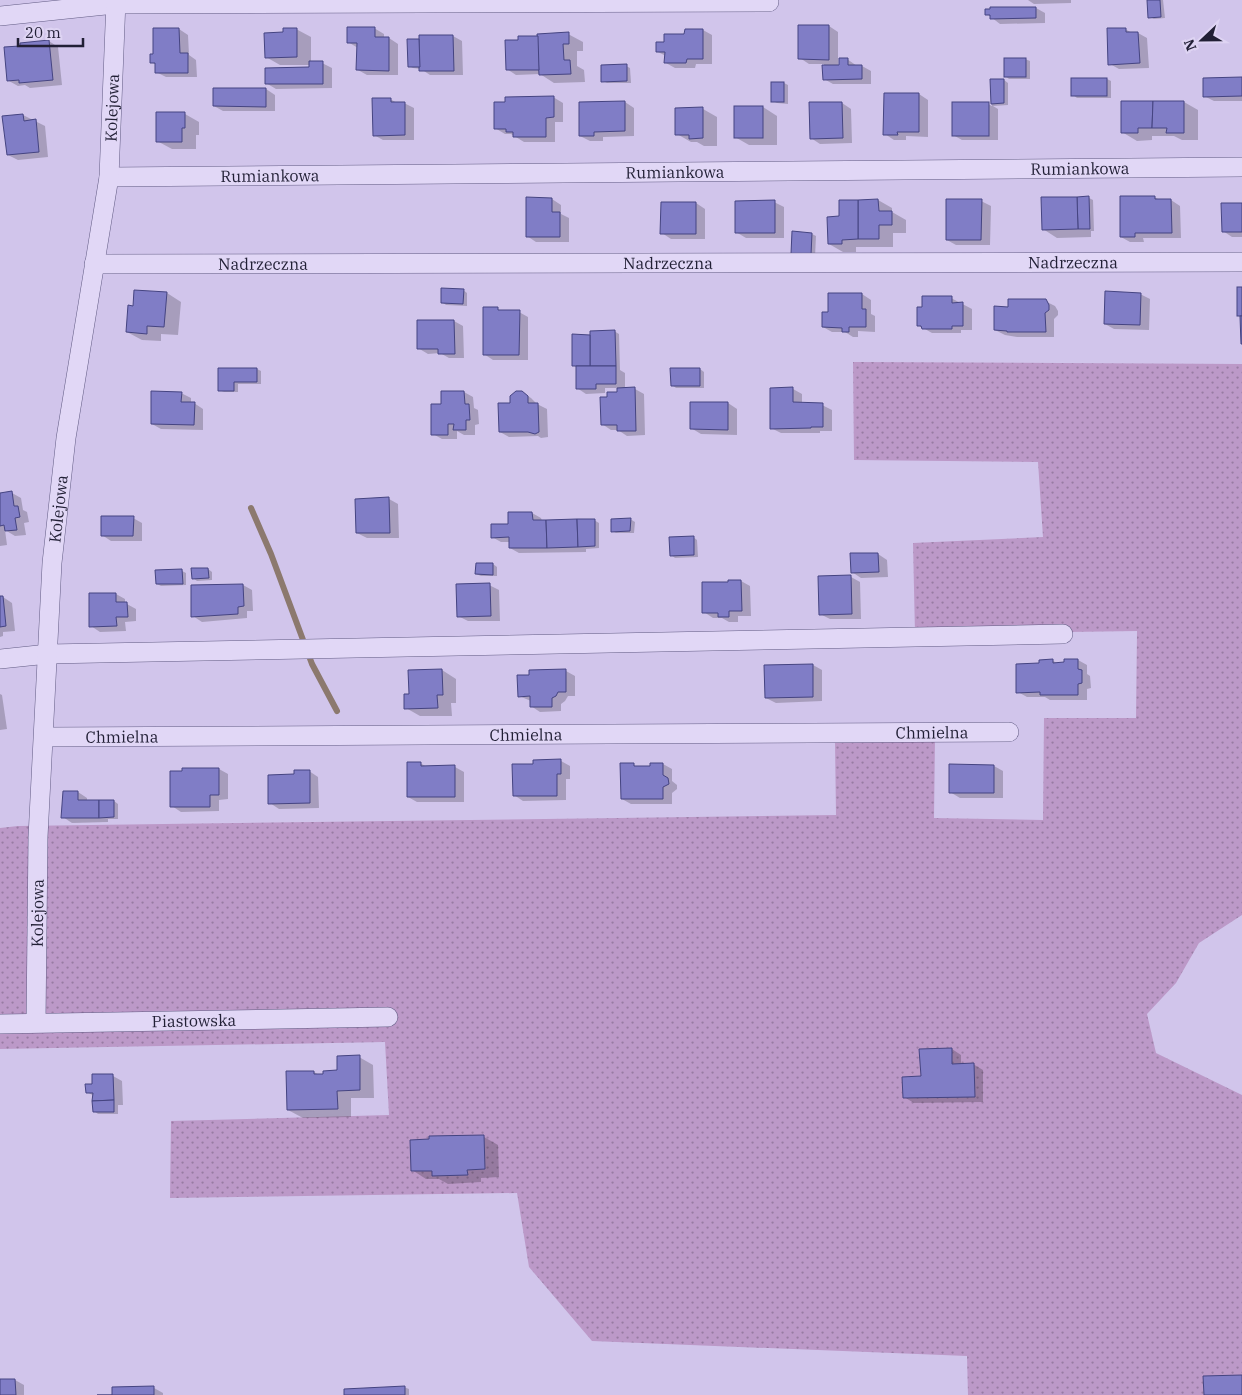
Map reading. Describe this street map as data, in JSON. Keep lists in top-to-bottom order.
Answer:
{
  "streets": {
    "street": [
      "Kolejowa",
      "Rumiankowa",
      "Nadrzeczna",
      "Chmielna",
      "Piastowska"
    ]
  },
  "crossings": [
    ["Kolejowa", "Rumiankowa"],
    ["Kolejowa", "Nadrzeczna"],
    ["Kolejowa", "Chmielna"],
    ["Kolejowa", "Piastowska"]
  ],
  "scale_bar": "20 m",
  "north": "left"
}
